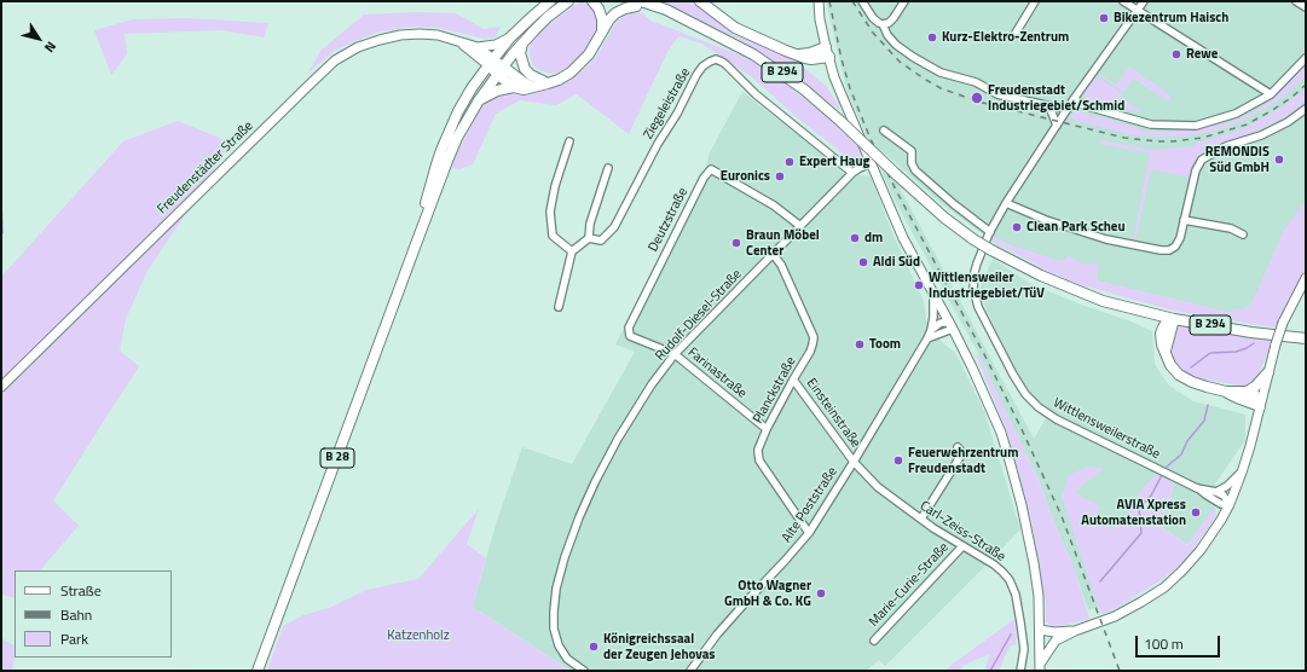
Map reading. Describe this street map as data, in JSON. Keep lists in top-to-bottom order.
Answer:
{
  "streets": {
    "main road": ["B 294", "B 28"],
    "street": [
      "Ziegeleistraße",
      "Freudenstädter Straße",
      "Deutzstraße",
      "Rudolf-Diesel-Straße",
      "Farinastraße",
      "Planckstraße",
      "Einsteinstraße",
      "Wittlensweilerstraße",
      "Alte Poststraße",
      "Carl-Zeiss-Straße",
      "Marie-Curie-Straße"
    ]
  },
  "crossings": [
    ["Ziegeleistraße", "Rudolf-Diesel-Straße"],
    ["Freudenstädter Straße", "B 28"],
    ["Deutzstraße", "Rudolf-Diesel-Straße"],
    ["Deutzstraße", "Farinastraße"],
    ["Rudolf-Diesel-Straße", "Farinastraße"],
    ["Rudolf-Diesel-Straße", "Planckstraße"],
    ["Farinastraße", "Planckstraße"],
    ["Planckstraße", "Einsteinstraße"],
    ["Planckstraße", "Alte Poststraße"],
    ["Einsteinstraße", "Alte Poststraße"],
    ["Einsteinstraße", "Carl-Zeiss-Straße"],
    ["Alte Poststraße", "Carl-Zeiss-Straße"],
    ["Carl-Zeiss-Straße", "Marie-Curie-Straße"]
  ],
  "parks": ["Katzenholz"],
  "places": [
    "Bikezentrum Haisch",
    "Kurz-Elektro-Zentrum",
    "Rewe",
    "Freudenstadt Industriegebiet/Schmid",
    "REMONDIS Süd GmbH",
    "Expert Haug",
    "Euronics",
    "Clean Park Scheu",
    "dm",
    "Braun Möbel Center",
    "Aldi Süd",
    "Wittlensweiler Industriegebiet/TüV",
    "Toom",
    "Feuerwehrzentrum Freudenstadt",
    "AVIA Xpress Automatenstation",
    "Otto Wagner GmbH & Co. KG",
    "Königreichssaal der Zeugen Jehovas"
  ],
  "legend": ["Straße", "Bahn", "Park"],
  "scale_bar": "100 m",
  "north": "bottom right"
}
